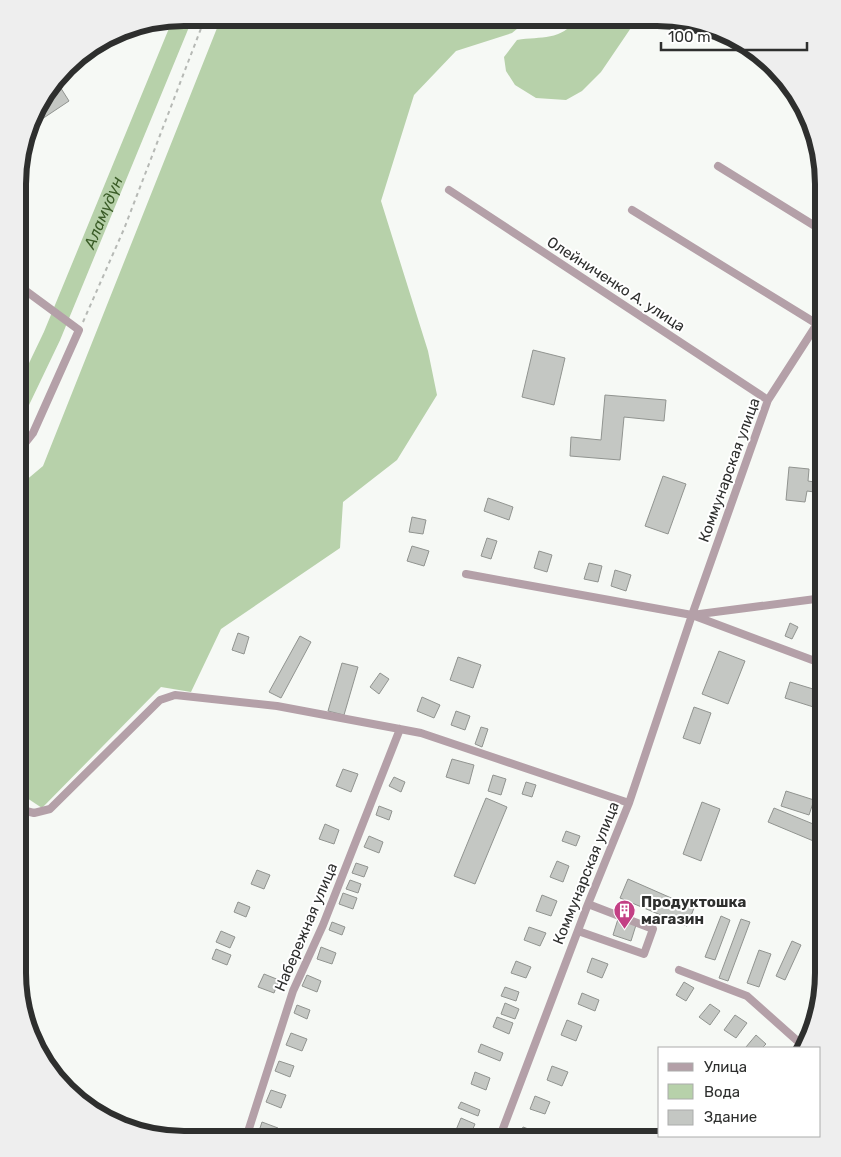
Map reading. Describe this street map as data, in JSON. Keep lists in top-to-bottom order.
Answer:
{
  "streets": {
    "street": ["Олейниченко А. улица", "Коммунарская улица", "Набережная улица"]
  },
  "crossings": [
    ["Олейниченко А. улица", "Коммунарская улица"]
  ],
  "water": ["Аламүдүн"],
  "places": {
    "building": ["Продуктошка магазин"]
  },
  "legend": ["Улица", "Вода", "Здание"],
  "scale_bar": "100 m"
}
